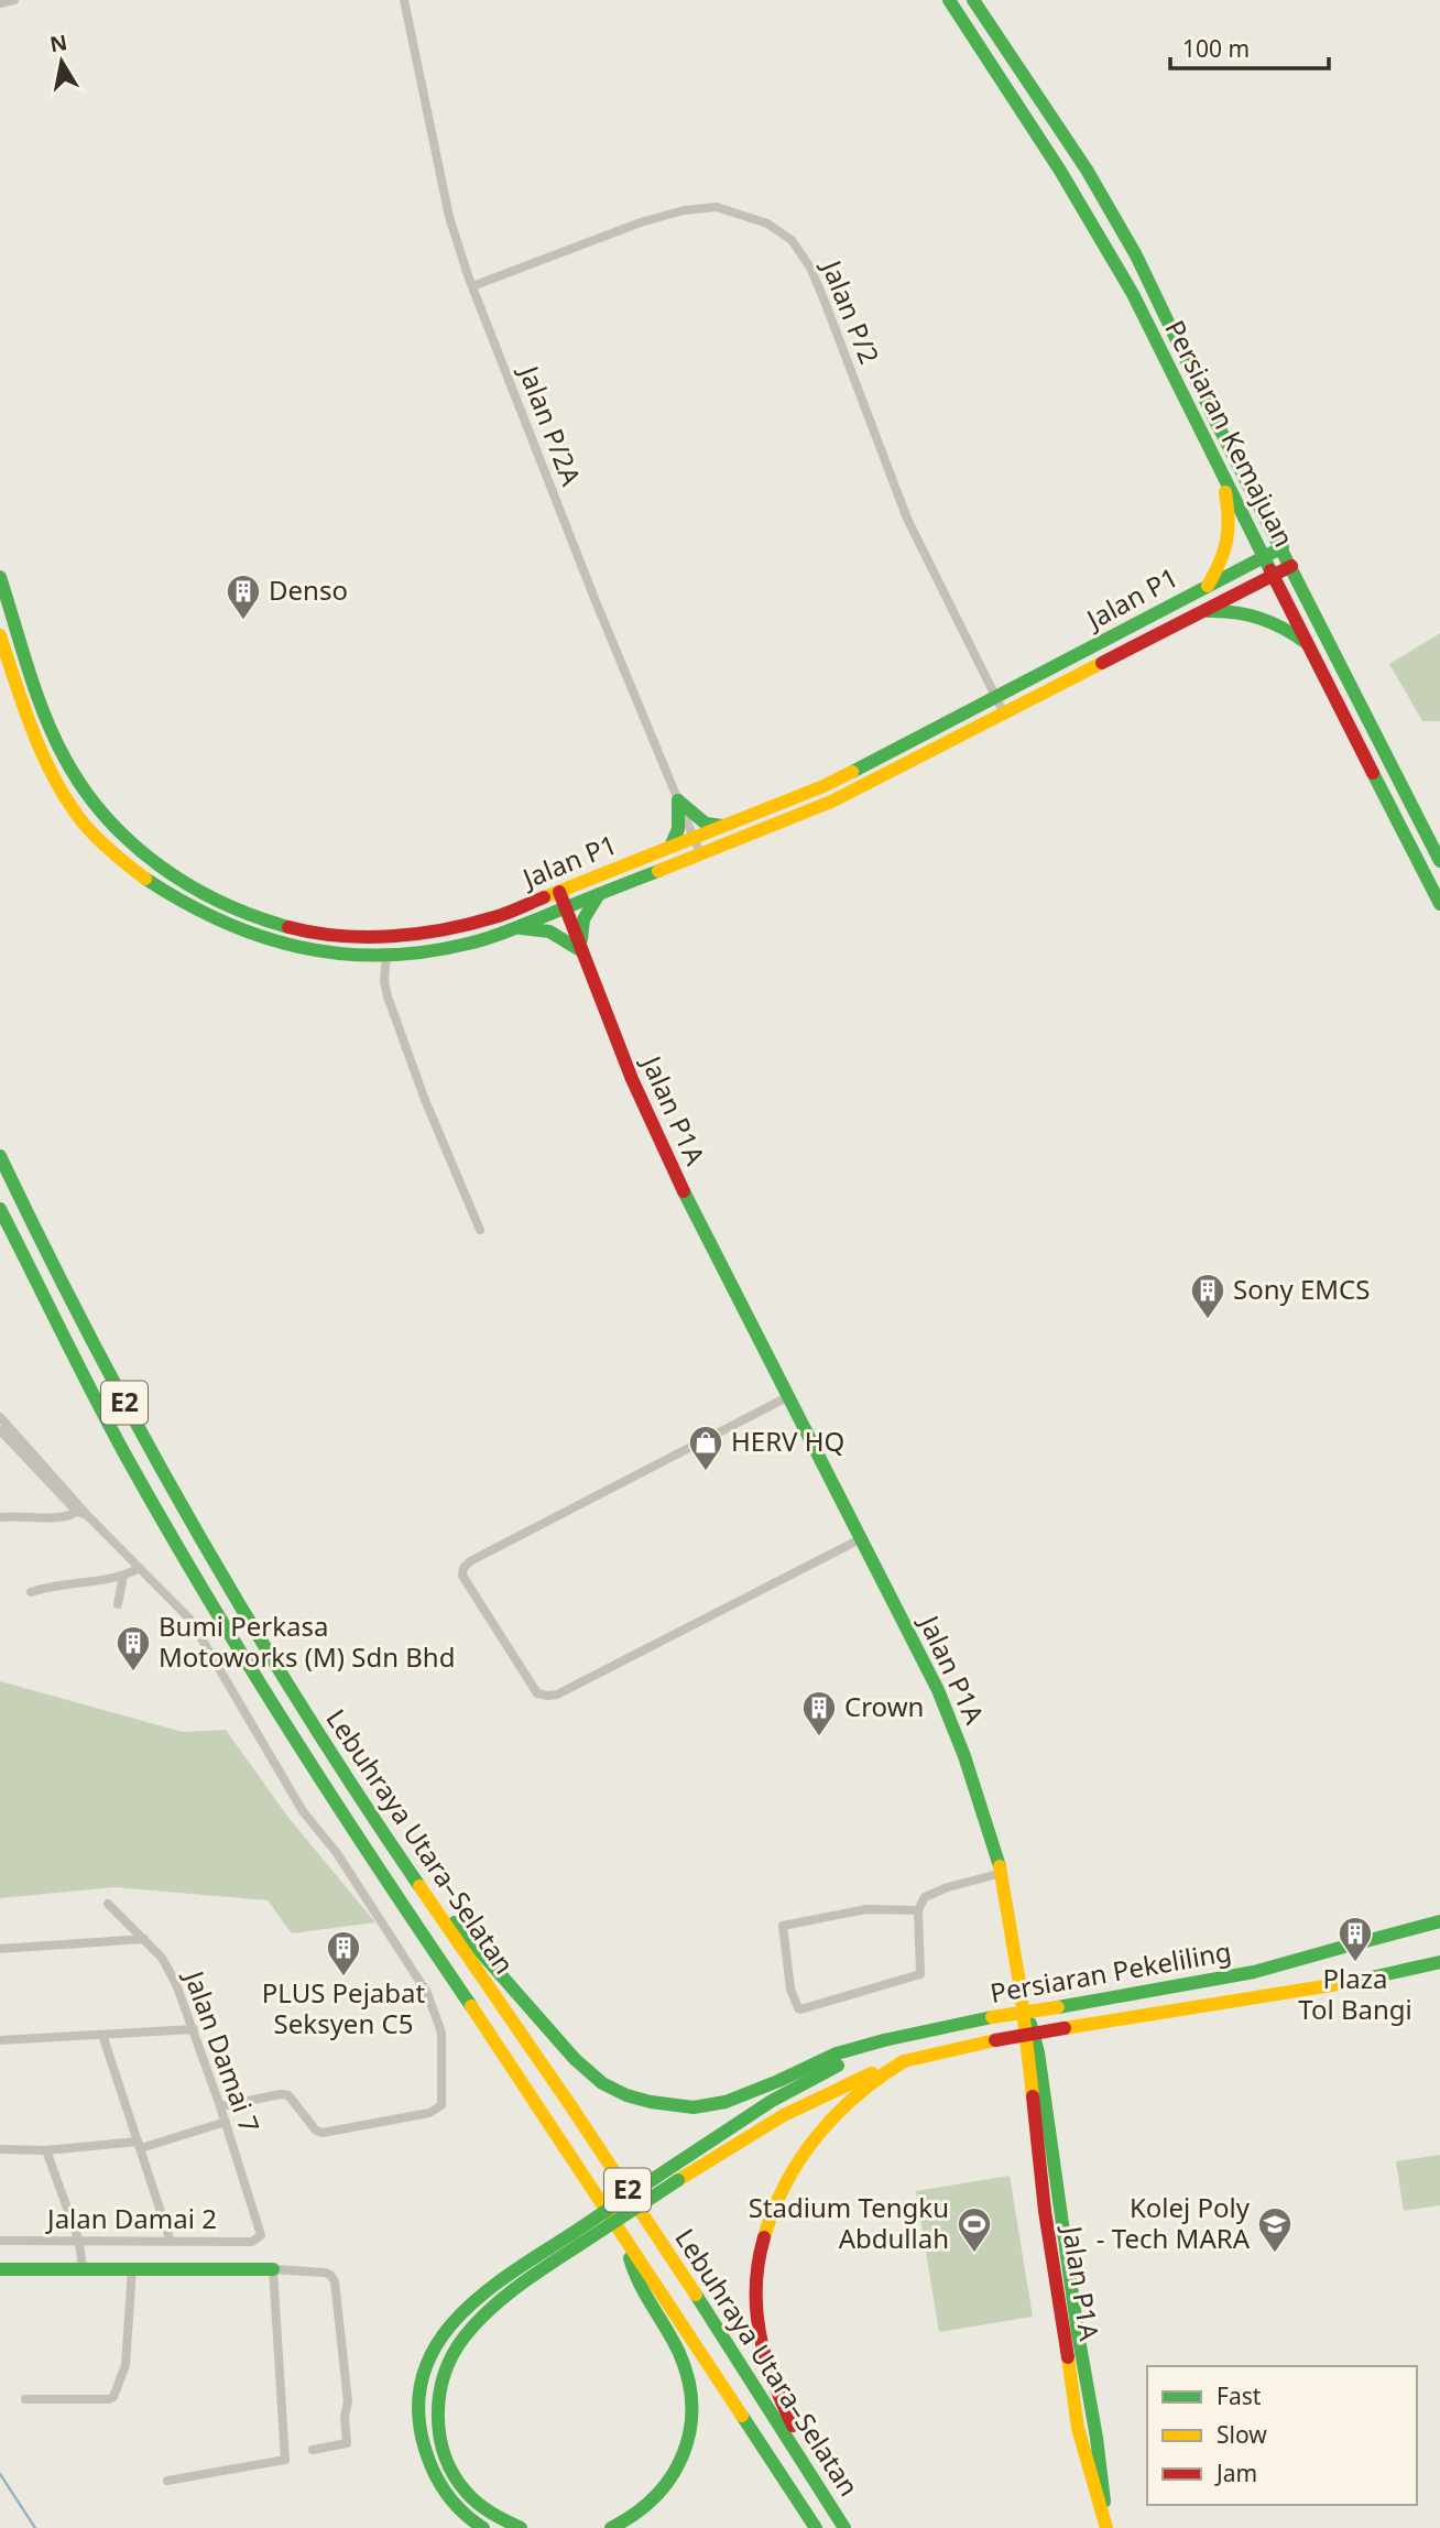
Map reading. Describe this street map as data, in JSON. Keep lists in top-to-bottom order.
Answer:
{
  "streets": {
    "main road": [
      "Persiaran Kemajuan",
      "Jalan P1",
      "Jalan P1A",
      "E2",
      "Lebuhraya Utara–Selatan",
      "Persiaran Pekeliling"
    ],
    "street": [
      "Jalan P/2",
      "Jalan P/2A",
      "Jalan Damai 7",
      "Jalan Damai 2"
    ]
  },
  "crossings": [
    ["Jalan P/2", "Jalan P/2A"],
    ["Jalan P/2", "Jalan P1"],
    ["Jalan P/2A", "Jalan P1"],
    ["Persiaran Kemajuan", "Jalan P1"],
    ["Jalan P1", "Jalan P1A"],
    ["Jalan Damai 7", "Jalan Damai 2"]
  ],
  "places": {
    "building": [
      "Denso",
      "Sony EMCS",
      "Bumi Perkasa Motoworks (M) Sdn Bhd",
      "Crown",
      "Plaza Tol Bangi",
      "PLUS Pejabat Seksyen C5"
    ],
    "shop": ["HERV HQ"],
    "sports": ["Stadium Tengku Abdullah"],
    "school or university": ["Kolej Poly - Tech MARA"]
  },
  "legend": ["Fast", "Slow", "Jam"],
  "scale_bar": "100 m",
  "north": "top"
}
